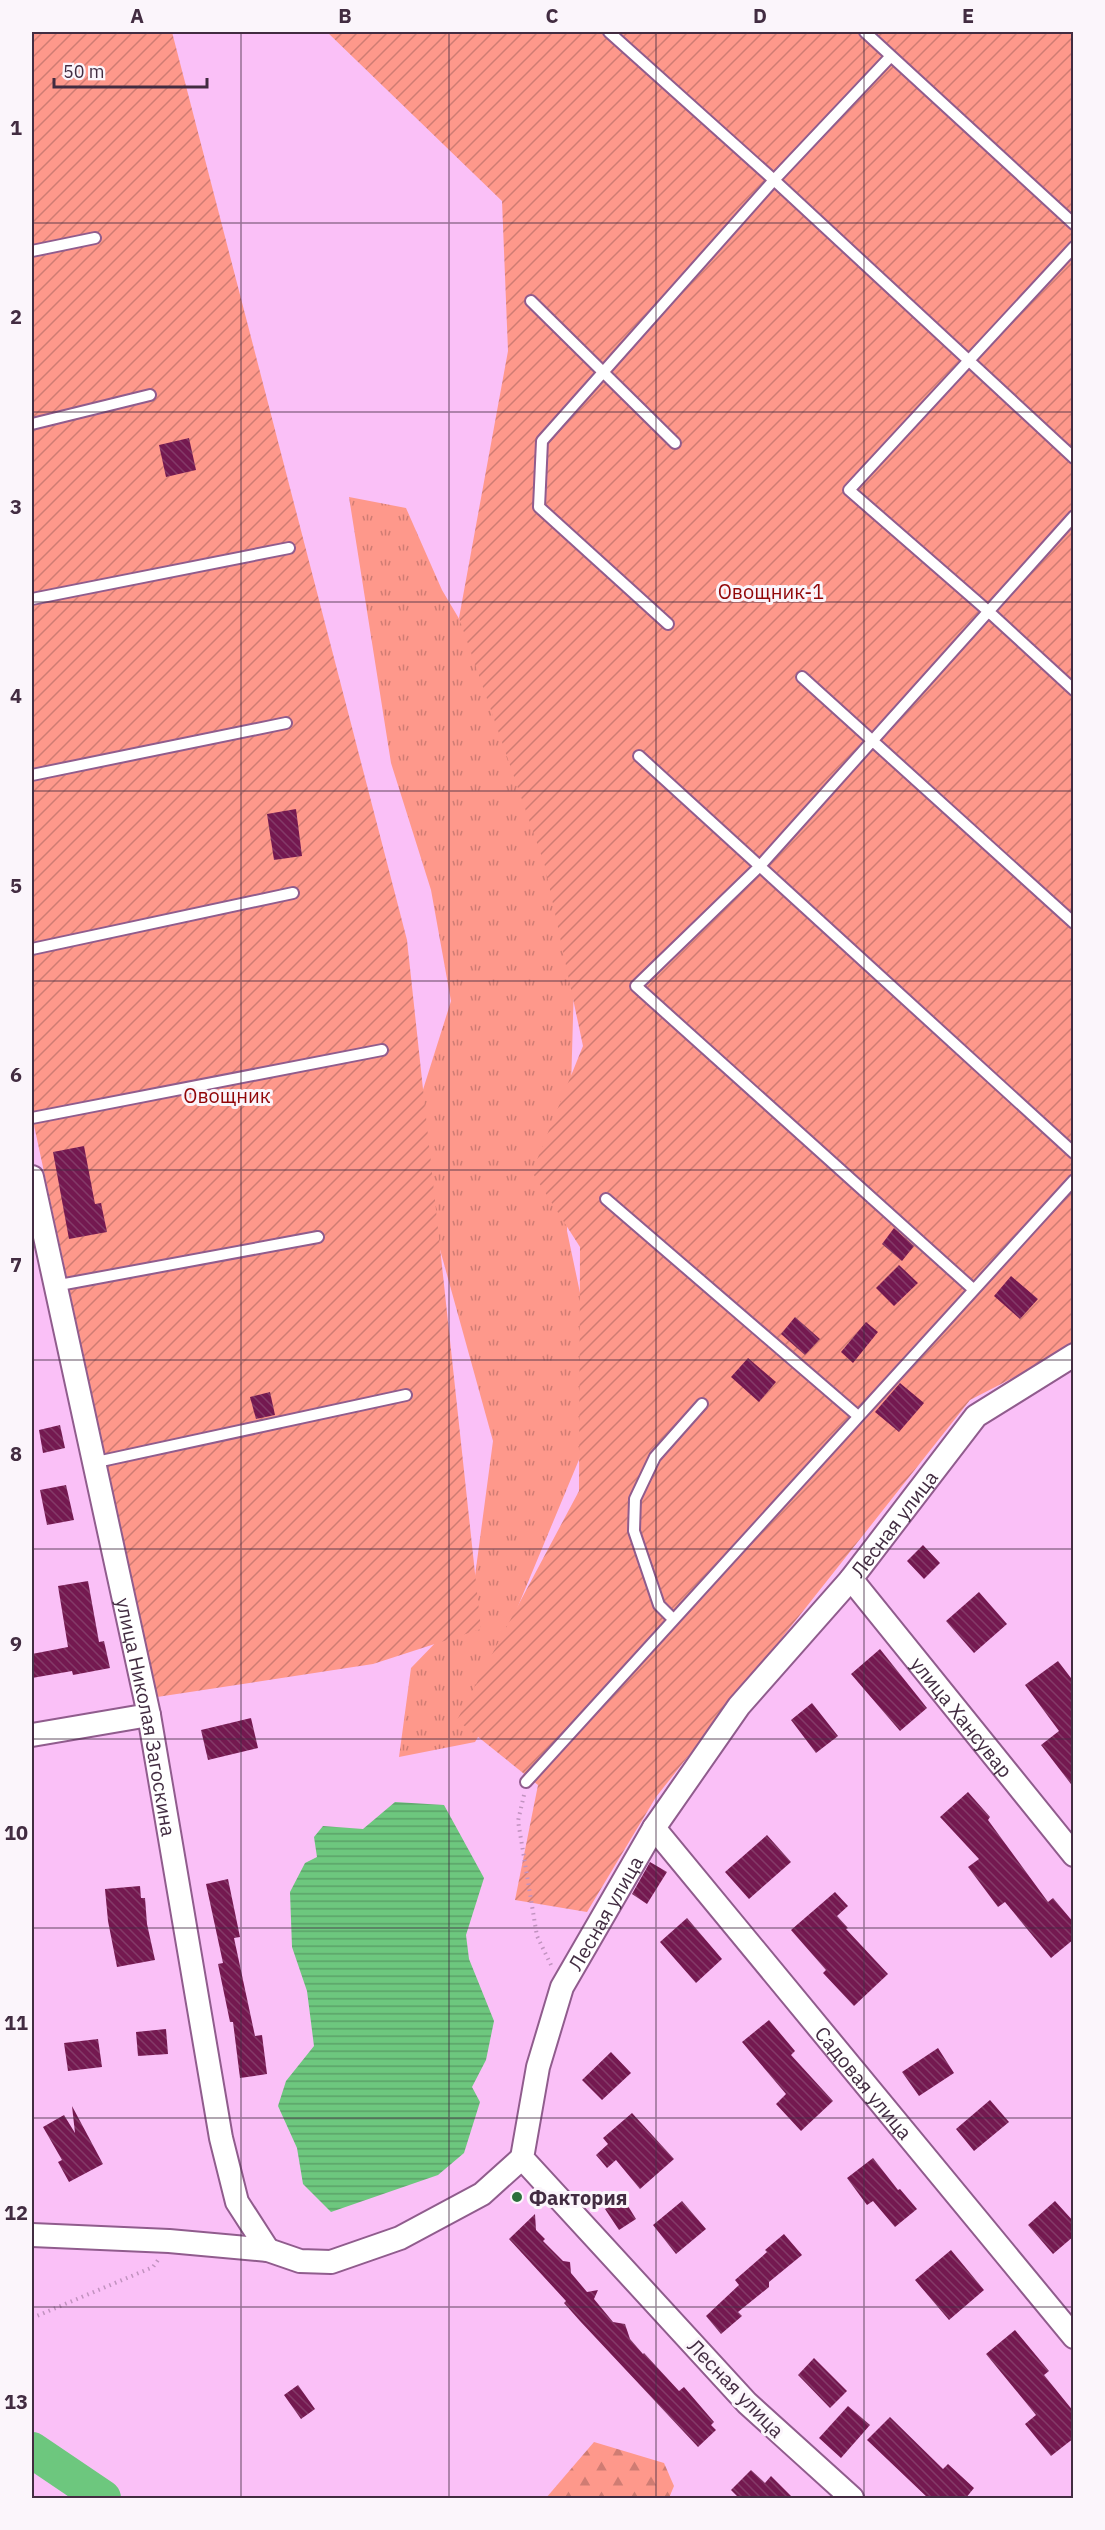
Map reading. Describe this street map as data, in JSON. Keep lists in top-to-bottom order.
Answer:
{
  "streets": {
    "street": [
      "Лесная улица",
      "улица Николая Загоскина",
      "улица Хансувар",
      "Садовая улица"
    ]
  },
  "crossings": [
    ["Лесная улица", "улица Хансувар"],
    ["Лесная улица", "Садовая улица"]
  ],
  "parks": ["Овощник-1", "Овощник"],
  "places": ["Фактория"],
  "scale_bar": "50 m",
  "grid": {
    "columns": [
      "A",
      "B",
      "C",
      "D",
      "E"
    ],
    "rows": [
      "1",
      "2",
      "3",
      "4",
      "5",
      "6",
      "7",
      "8",
      "9",
      "10",
      "11",
      "12",
      "13"
    ]
  }
}
